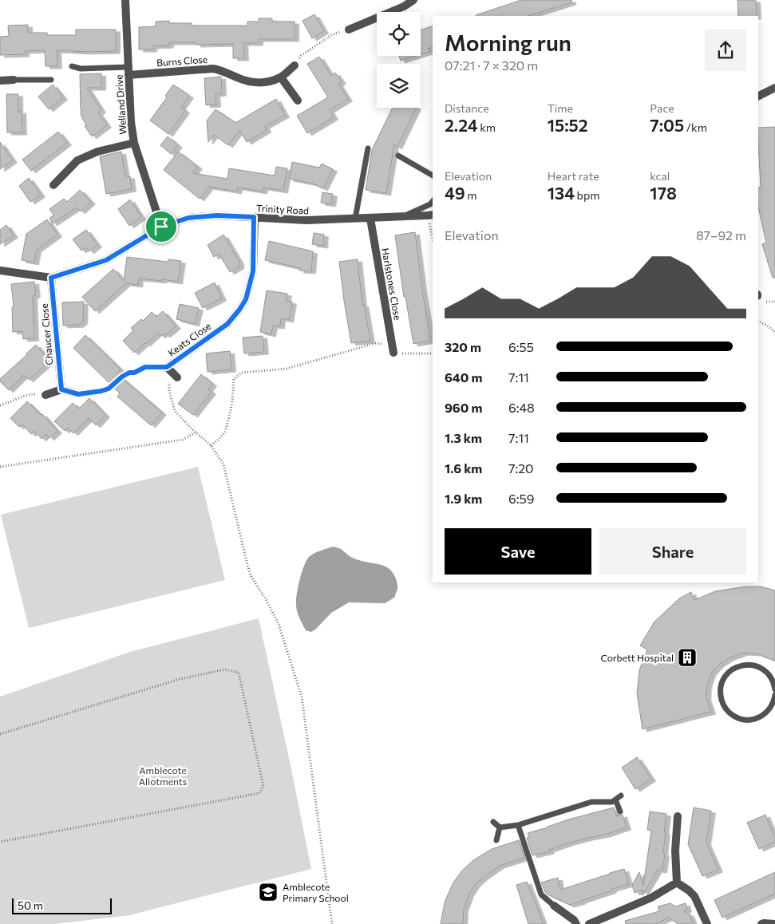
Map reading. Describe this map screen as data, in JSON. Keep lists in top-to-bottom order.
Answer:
{
  "streets": {
    "street": [
      "Burns Close",
      "Welland Drive",
      "Trinity Road",
      "Harlstones Close",
      "Chaucer Close",
      "Keats Close"
    ]
  },
  "crossings": [
    ["Burns Close", "Welland Drive"],
    ["Welland Drive", "Trinity Road"],
    ["Trinity Road", "Harlstones Close"],
    ["Trinity Road", "Chaucer Close"],
    ["Trinity Road", "Keats Close"]
  ],
  "parks": ["Amblecote Allotments"],
  "places": {
    "building": ["Corbett Hospital"],
    "school or university": ["Amblecote Primary School"]
  },
  "scale_bar": "50 m",
  "page": {
    "heading": ["Morning run", "07:21 · 7 × 320 m"],
    "stats": [
      ["Distance", "2.24 km"],
      ["Time", "15:52"],
      ["Pace", "7:05 /km"],
      ["Elevation", "49 m"],
      ["Heart rate", "134 bpm"],
      ["kcal", "178"]
    ],
    "chart": ["Elevation", "87–92 m"],
    "list": [
      {
        "name": "320 m",
        "note": "6:55"
      },
      {
        "name": "640 m",
        "note": "7:11"
      },
      {
        "name": "960 m",
        "note": "6:48"
      },
      {
        "name": "1.3 km",
        "note": "7:11"
      },
      {
        "name": "1.6 km",
        "note": "7:20"
      },
      {
        "name": "1.9 km",
        "note": "6:59"
      }
    ],
    "buttons": ["Save", "Share"],
    "scale": "50 m"
  }
}
